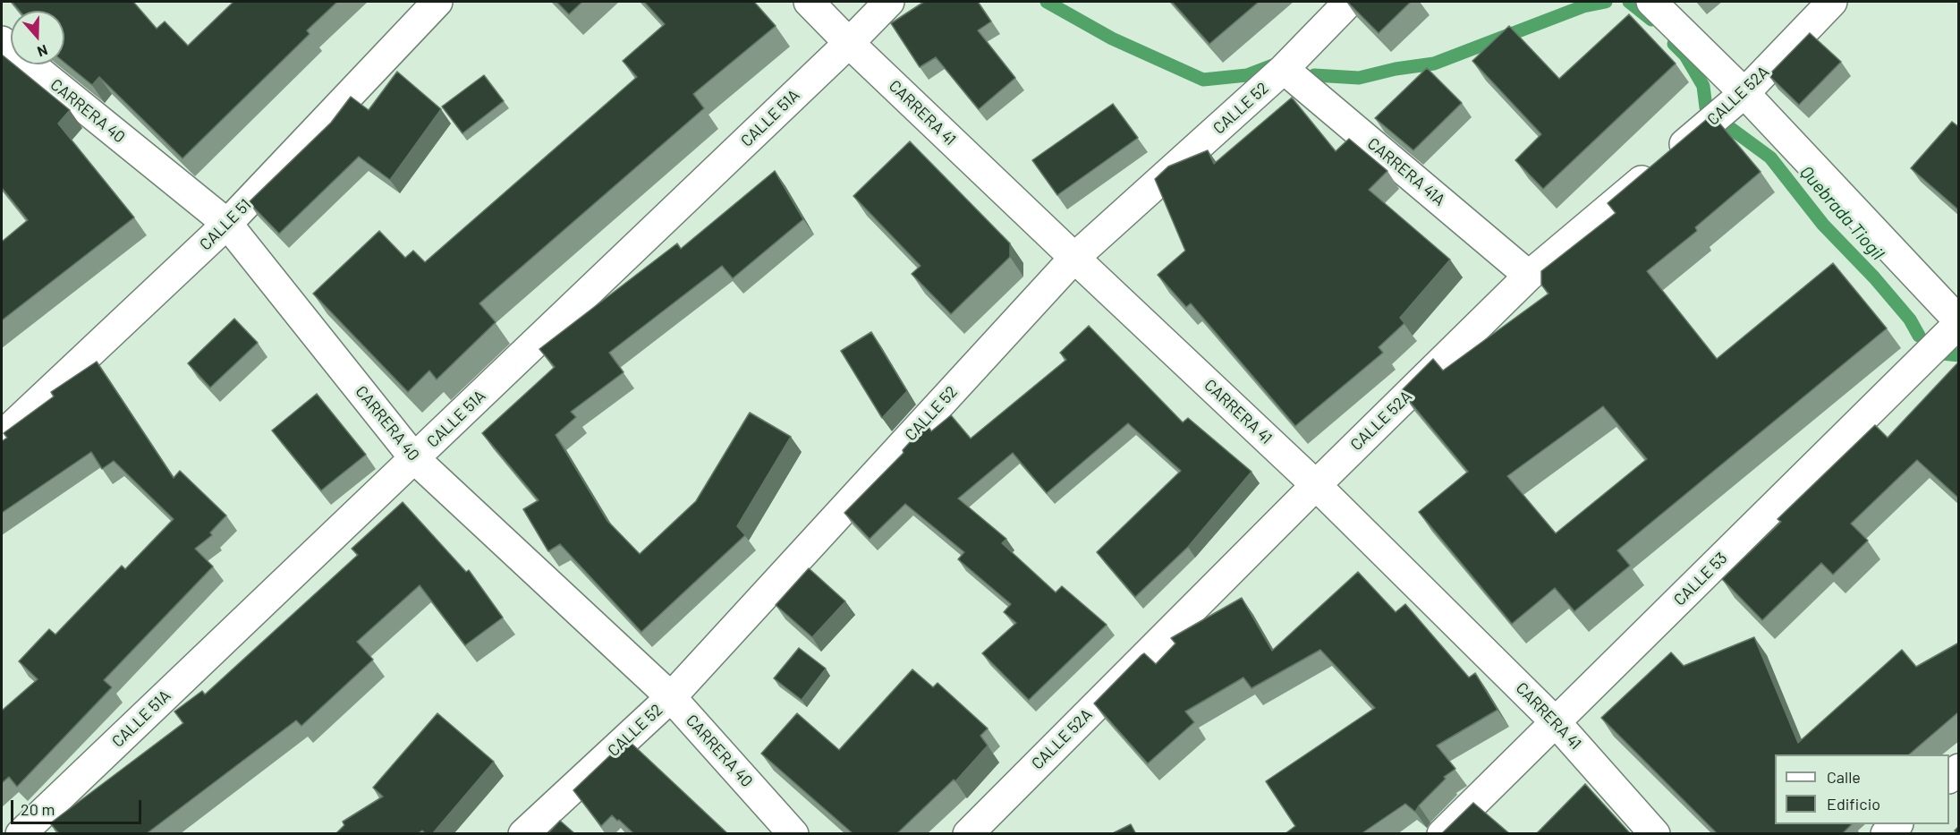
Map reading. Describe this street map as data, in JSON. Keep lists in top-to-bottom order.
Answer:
{
  "streets": {
    "street": [
      "CALLE 52A",
      "CALLE 52",
      "CARRERA 40",
      "CARRERA 41",
      "CALLE 51A",
      "CARRERA 41A",
      "CALLE 51",
      "CALLE 53"
    ]
  },
  "crossings": [
    ["CALLE 52A", "CARRERA 41"],
    ["CALLE 52A", "CARRERA 41A"],
    ["CALLE 52", "CARRERA 40"],
    ["CALLE 52", "CARRERA 41"],
    ["CALLE 52", "CARRERA 41A"],
    ["CARRERA 40", "CALLE 51A"],
    ["CARRERA 40", "CALLE 51"],
    ["CARRERA 41", "CALLE 51A"],
    ["CARRERA 41", "CALLE 53"]
  ],
  "water": ["Quebrada Tiogil"],
  "legend": ["Calle", "Edificio"],
  "scale_bar": "20 m",
  "north": "bottom"
}
